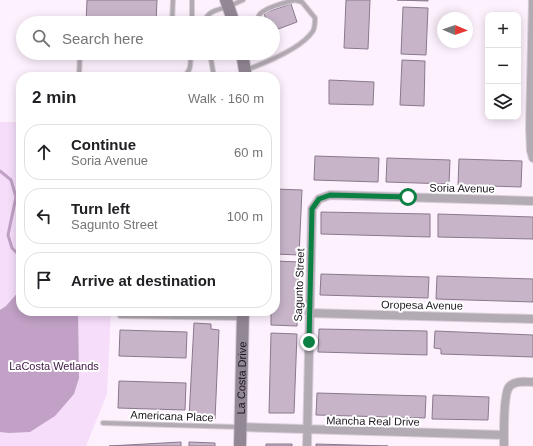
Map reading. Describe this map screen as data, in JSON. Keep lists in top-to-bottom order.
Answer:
{
  "streets": {
    "street": [
      "Soria Avenue",
      "Sagunto Street",
      "Oropesa Avenue",
      "La Costa Drive",
      "Mancha Real Drive"
    ],
    "lane": ["Americana Place"]
  },
  "crossings": [
    ["Soria Avenue", "Sagunto Street"],
    ["Sagunto Street", "Oropesa Avenue"],
    ["Sagunto Street", "Mancha Real Drive"],
    ["La Costa Drive", "Americana Place"],
    ["La Costa Drive", "Mancha Real Drive"],
    ["Americana Place", "Mancha Real Drive"]
  ],
  "parks": ["LaCosta Wetlands"],
  "north": "right",
  "page": {
    "map_buttons": ["+", "−"],
    "search": "Search here",
    "heading": ["2 min", "Walk · 160 m"],
    "list": [
      ["Continue", "Soria Avenue", "60 m"],
      ["Turn left", "Sagunto Street", "100 m"],
      "Arrive at destination"
    ]
  }
}
